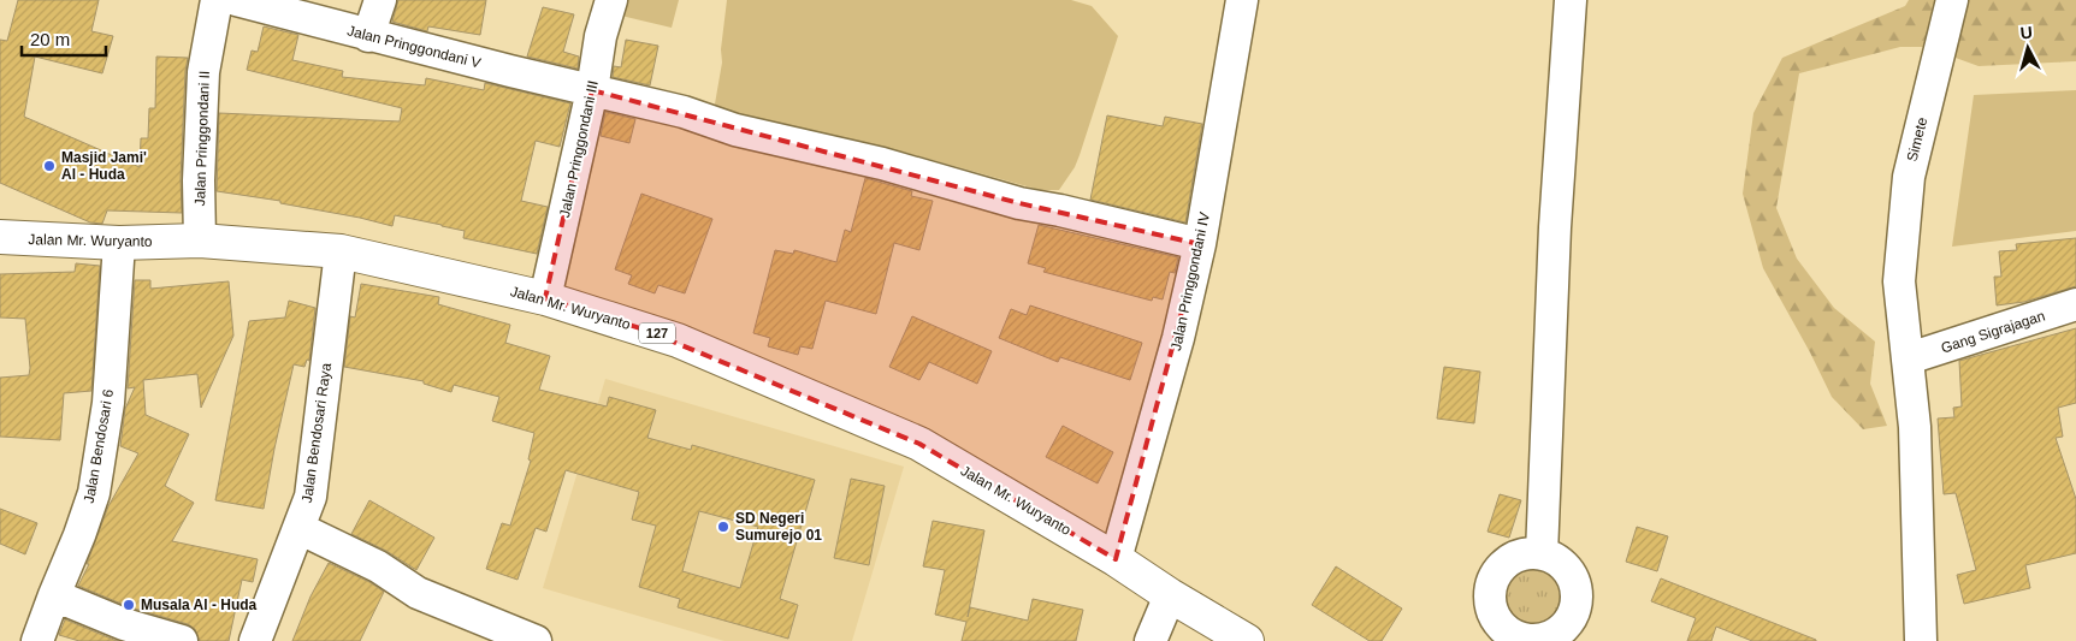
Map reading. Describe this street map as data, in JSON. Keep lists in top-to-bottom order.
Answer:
{
  "streets": {
    "main road": ["Jalan Mr. Wuryanto", "127"],
    "street": [
      "Jalan Pringgondani V",
      "Jalan Pringgondani II",
      "Simete",
      "Jalan Pringgondani III",
      "Jalan Pringgondani IV",
      "Gang Sigrajagan",
      "Jalan Bendosari Raya",
      "Jalan Bendosari 6"
    ]
  },
  "crossings": [
    ["Jalan Pringgondani V", "Jalan Pringgondani III"],
    ["Jalan Pringgondani V", "Jalan Pringgondani IV"],
    ["Jalan Pringgondani II", "Jalan Mr. Wuryanto"],
    ["Simete", "Gang Sigrajagan"],
    ["Jalan Pringgondani III", "Jalan Mr. Wuryanto"],
    ["Jalan Mr. Wuryanto", "Jalan Pringgondani IV"],
    ["Jalan Mr. Wuryanto", "Jalan Bendosari Raya"],
    ["Jalan Mr. Wuryanto", "Jalan Bendosari 6"]
  ],
  "places": ["Masjid Jami' Al - Huda", "SD Negeri Sumurejo 01", "Musala Al - Huda"],
  "scale_bar": "20 m",
  "north": "top"
}
